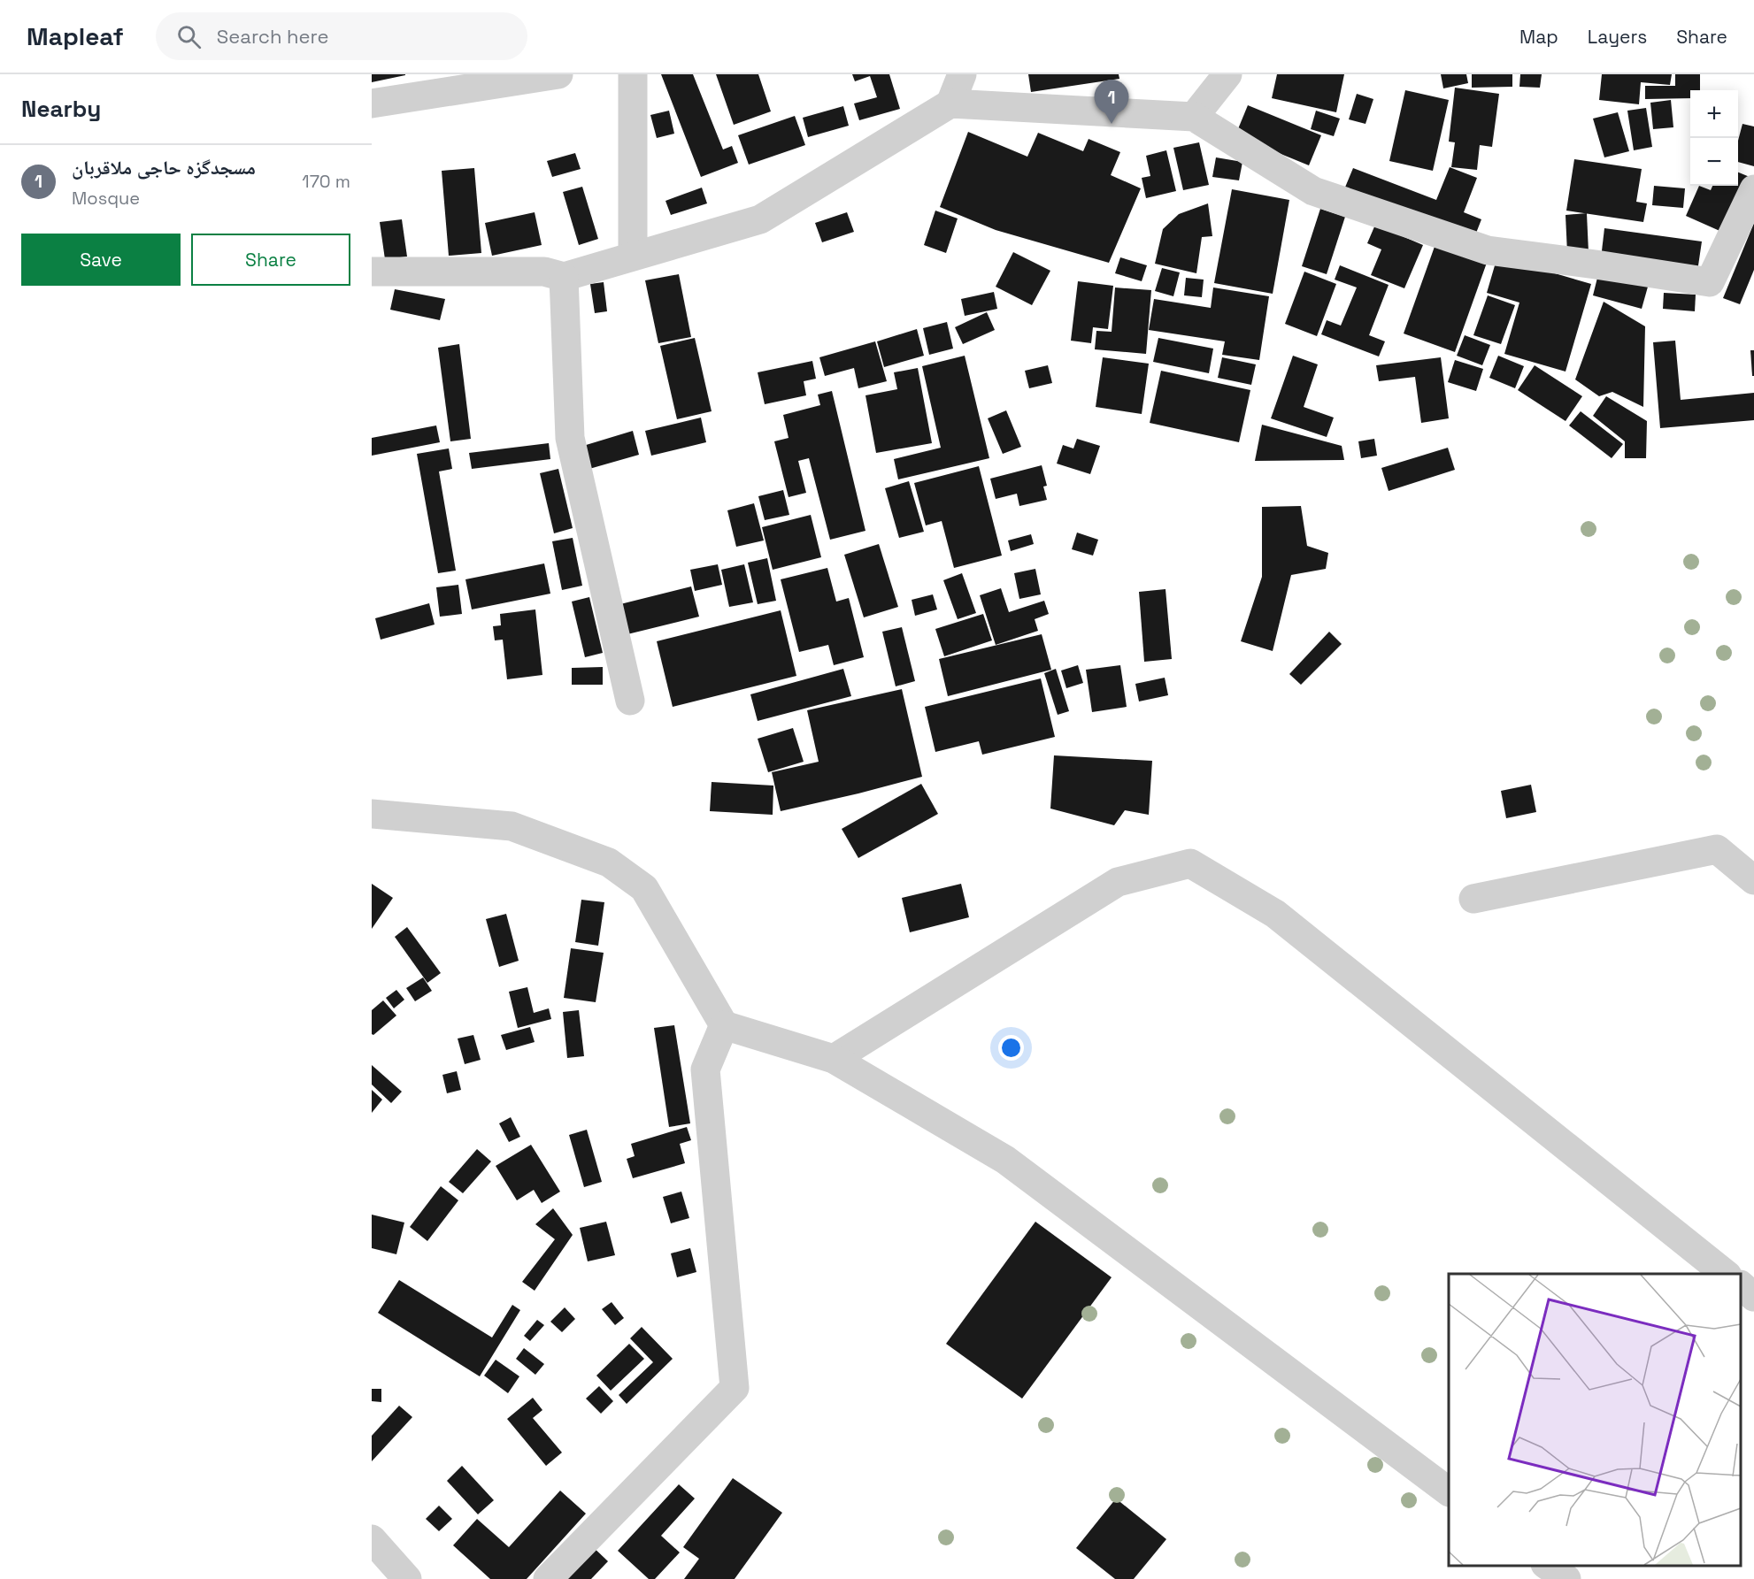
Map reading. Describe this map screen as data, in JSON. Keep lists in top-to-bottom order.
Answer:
{
  "page": {
    "header": "Mapleaf",
    "search": "Search here",
    "nav": ["Map", "Layers", "Share"],
    "heading": "Nearby",
    "pins": "1",
    "map_buttons": ["+", "−"],
    "list": [
      {
        "mark": "1",
        "name": "مسجدگزه حاجی ملاقربان",
        "note": "Mosque",
        "value": "170 m"
      }
    ],
    "buttons": ["Save", "Share"]
  }
}
